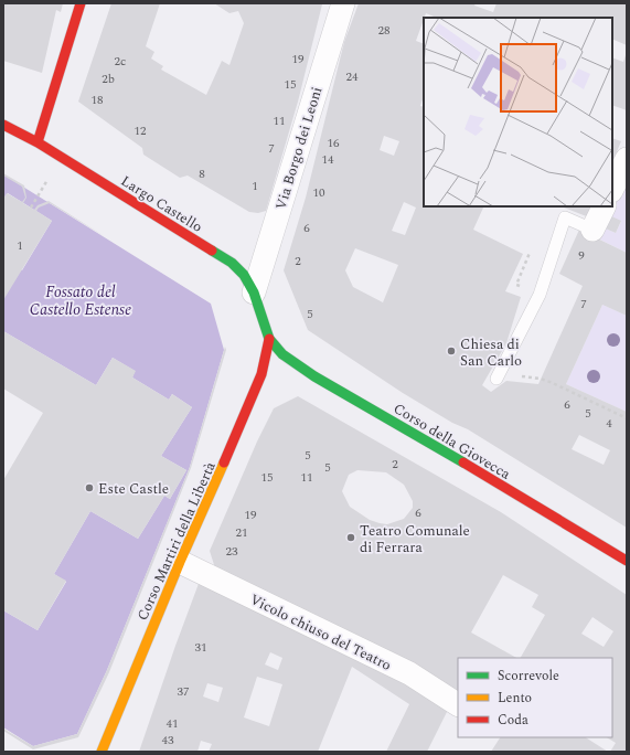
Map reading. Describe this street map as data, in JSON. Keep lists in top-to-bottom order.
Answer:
{
  "streets": {
    "street": [
      "Via Borgo dei Leoni",
      "Largo Castello",
      "Corso della Giovecca",
      "Corso Martiri della Libertà",
      "Vicolo chiuso del Teatro"
    ]
  },
  "crossings": [
    ["Via Borgo dei Leoni", "Largo Castello"],
    ["Largo Castello", "Corso della Giovecca"],
    ["Largo Castello", "Corso Martiri della Libertà"],
    ["Corso della Giovecca", "Corso Martiri della Libertà"],
    ["Corso Martiri della Libertà", "Vicolo chiuso del Teatro"]
  ],
  "water": ["Fossato del Castello Estense"],
  "places": ["Chiesa di San Carlo", "Este Castle", "Teatro Comunale di Ferrara"],
  "house_numbers": [
    "28",
    "19",
    "2c",
    "24",
    "2b",
    "15",
    "18",
    "11",
    "12",
    "16",
    "7",
    "14",
    "8",
    "1",
    "10",
    "6",
    "1",
    "9",
    "2",
    "7",
    "5",
    "6",
    "5",
    "4",
    "5",
    "2",
    "5",
    "15",
    "11",
    "6",
    "19",
    "21",
    "23",
    "31",
    "37",
    "41",
    "43"
  ],
  "legend": ["Scorrevole", "Lento", "Coda"]
}
